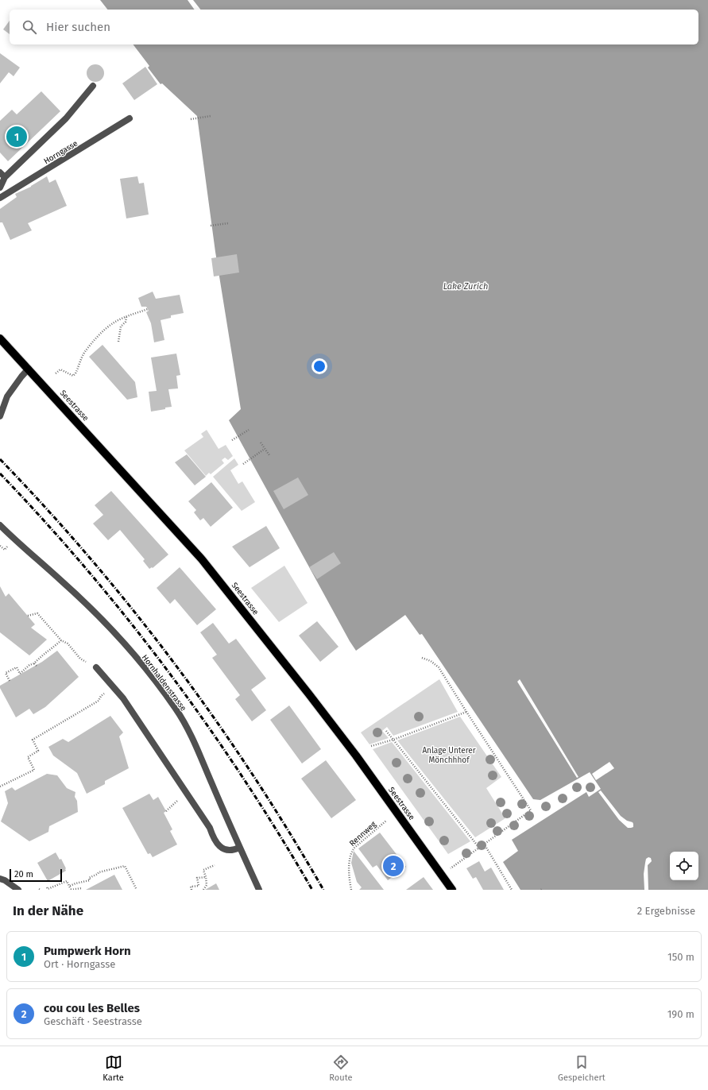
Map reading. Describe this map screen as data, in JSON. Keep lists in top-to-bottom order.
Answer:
{
  "streets": {
    "main road": ["Seestrasse"],
    "street": ["Horngasse", "Hornhaldenstrasse"],
    "path": ["Rennweg"]
  },
  "crossings": [
    ["Seestrasse", "Rennweg"]
  ],
  "water": ["Lake Zurich"],
  "parks": ["Anlage Unterer Mönchhhof"],
  "scale_bar": "20 m",
  "page": {
    "search": "Hier suchen",
    "pins": ["1", "2"],
    "scale": "20 m",
    "heading": ["In der Nähe", "2 Ergebnisse"],
    "list": [
      {
        "mark": "1",
        "name": "Pumpwerk Horn",
        "note": "Ort · Horngasse",
        "value": "150 m"
      },
      {
        "mark": "2",
        "name": "cou cou les Belles",
        "note": "Geschäft · Seestrasse",
        "value": "190 m"
      }
    ],
    "nav": ["Karte", "Route", "Gespeichert"]
  }
}
